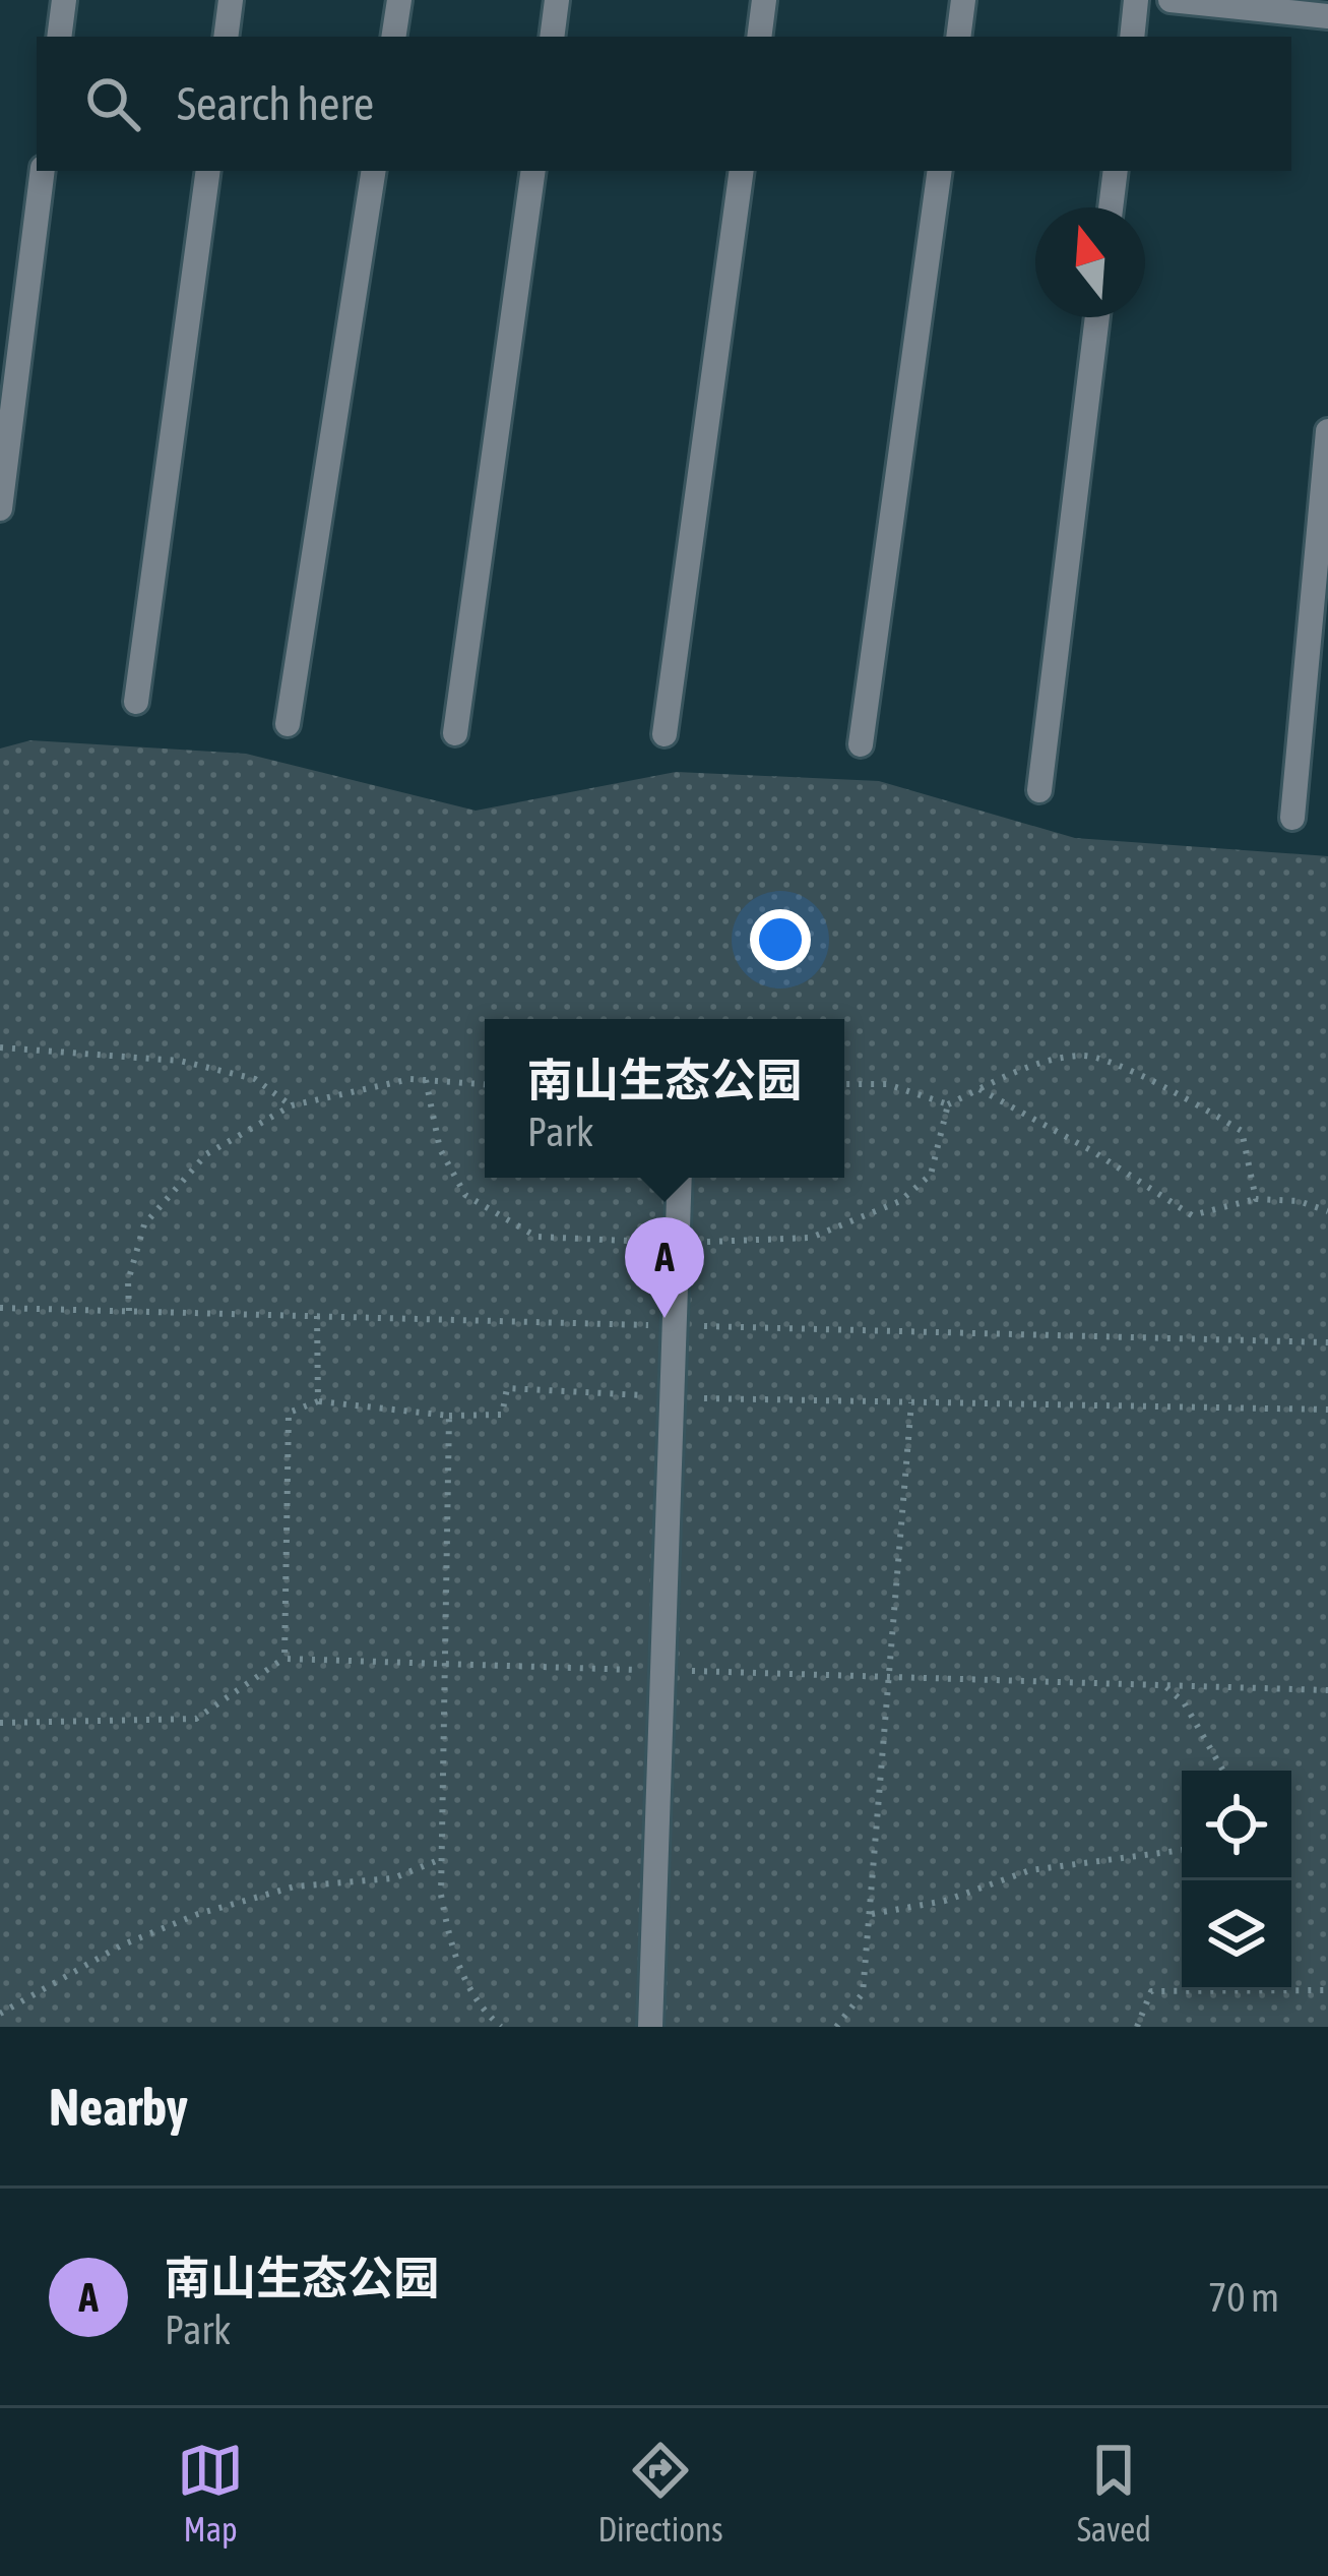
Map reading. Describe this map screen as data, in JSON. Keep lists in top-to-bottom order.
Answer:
{
  "north": "top",
  "page": {
    "search": "Search here",
    "popup": ["南山生态公园", "Park"],
    "pins": "A",
    "heading": "Nearby",
    "list": [
      {
        "mark": "A",
        "name": "南山生态公园",
        "note": "Park",
        "value": "70 m"
      }
    ],
    "nav": ["Map", "Directions", "Saved"]
  }
}
